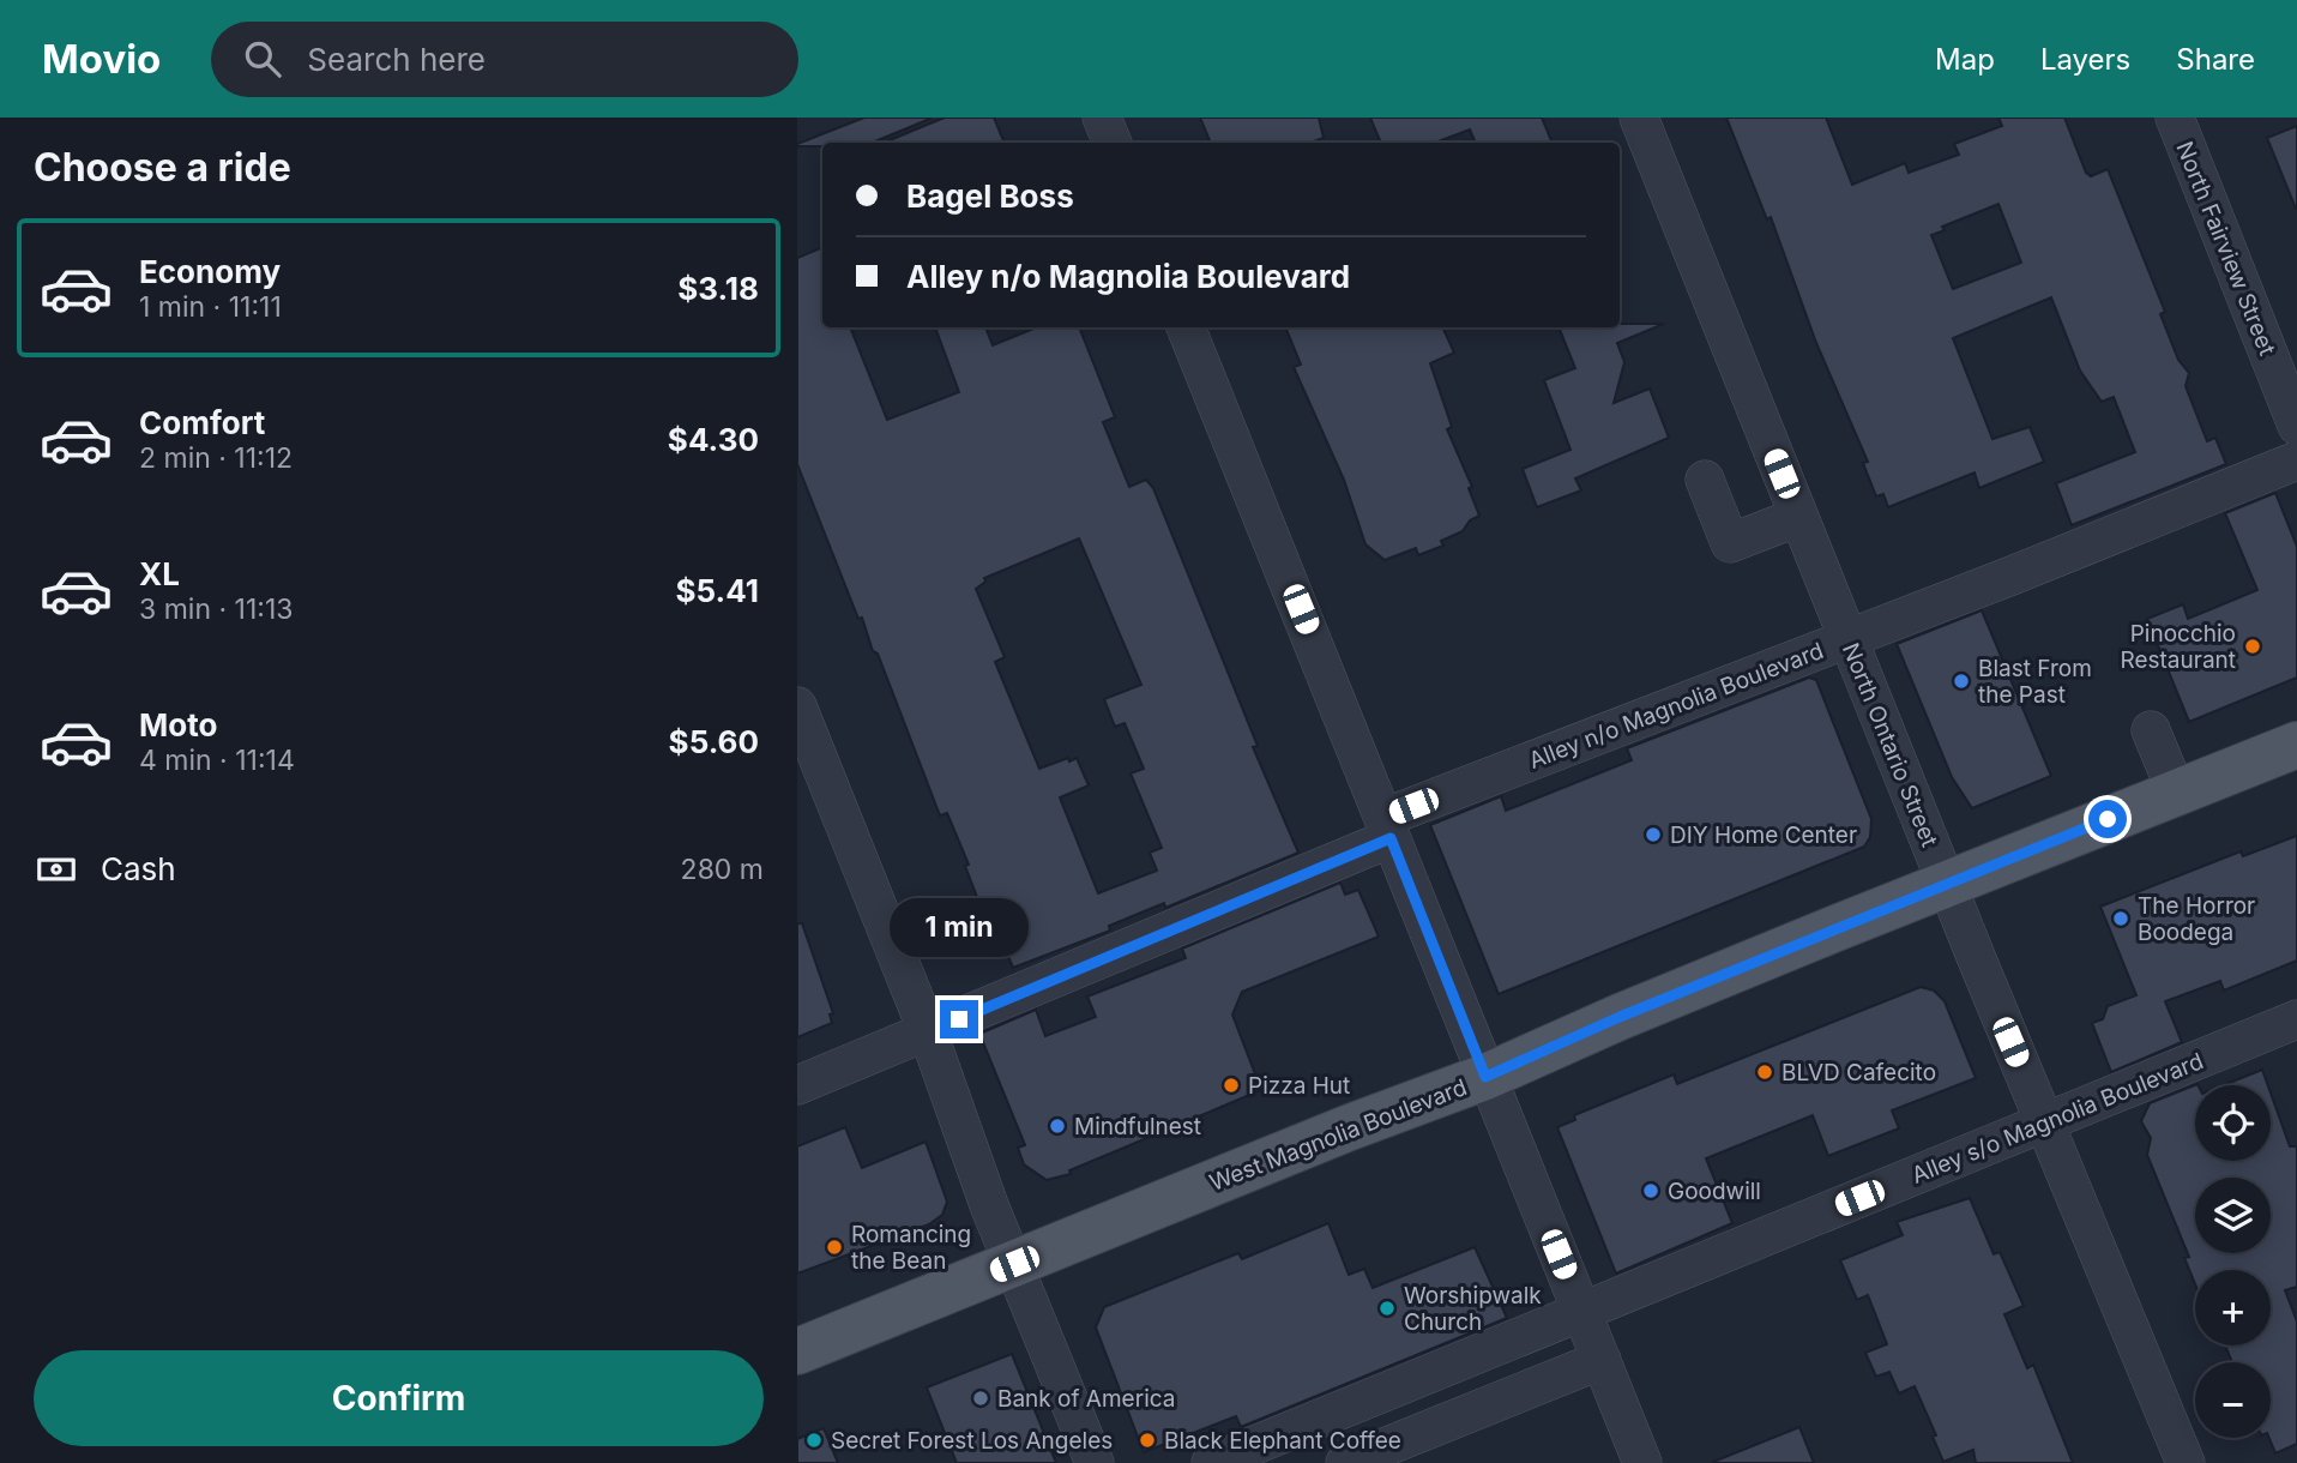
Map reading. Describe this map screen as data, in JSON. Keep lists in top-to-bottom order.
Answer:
{
  "streets": {
    "main road": ["West Magnolia Boulevard"],
    "street": [
      "North Fairview Street",
      "Alley n/o Magnolia Boulevard",
      "North Ontario Street",
      "Alley s/o Magnolia Boulevard"
    ]
  },
  "crossings": [
    ["Alley n/o Magnolia Boulevard", "North Ontario Street"],
    ["North Ontario Street", "Alley s/o Magnolia Boulevard"],
    ["North Ontario Street", "West Magnolia Boulevard"]
  ],
  "places": [
    "Pinocchio Restaurant",
    "Blast From the Past",
    "DIY Home Center",
    "The Horror Boodega",
    "BLVD Cafecito",
    "Pizza Hut",
    "Mindfulnest",
    "Goodwill",
    "Romancing the Bean",
    "Worshipwalk Church",
    "Bank of America",
    "Secret Forest Los Angeles",
    "Black Elephant Coffee"
  ],
  "page": {
    "header": "Movio",
    "search": "Search here",
    "nav": ["Map", "Layers", "Share"],
    "heading": "Choose a ride",
    "banner": ["Bagel Boss", "Alley n/o Magnolia Boulevard"],
    "list": [
      {
        "name": "Economy",
        "note": "1 min · 11:11",
        "value": "$3.18"
      },
      {
        "name": "Comfort",
        "note": "2 min · 11:12",
        "value": "$4.30"
      },
      {
        "name": "XL",
        "note": "3 min · 11:13",
        "value": "$5.41"
      },
      {
        "name": "Moto",
        "note": "4 min · 11:14",
        "value": "$5.60"
      }
    ],
    "pay": ["Cash", "280 m"],
    "bubble": "1 min",
    "map_buttons": ["+", "−"],
    "buttons": "Confirm"
  }
}
